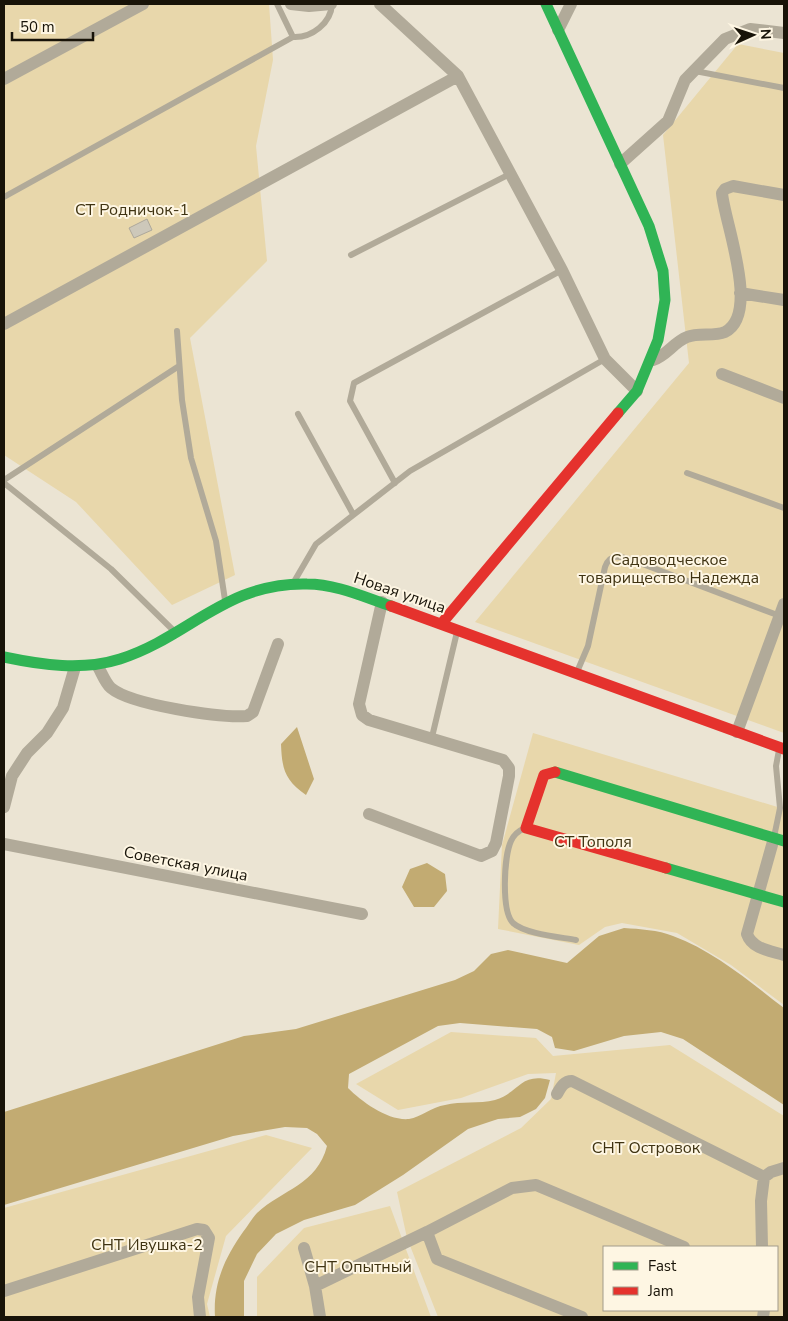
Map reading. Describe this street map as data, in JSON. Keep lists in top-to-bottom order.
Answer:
{
  "streets": {
    "street": ["Новая улица", "Советская улица"]
  },
  "parks": [
    "СТ Родничок-1",
    "Садоводческое товарищество Надежда",
    "СТ Тополя",
    "СНТ Островок",
    "СНТ Ивушка-2",
    "СНТ Опытный"
  ],
  "legend": ["Fast", "Jam"],
  "scale_bar": "50 m",
  "north": "right"
}
